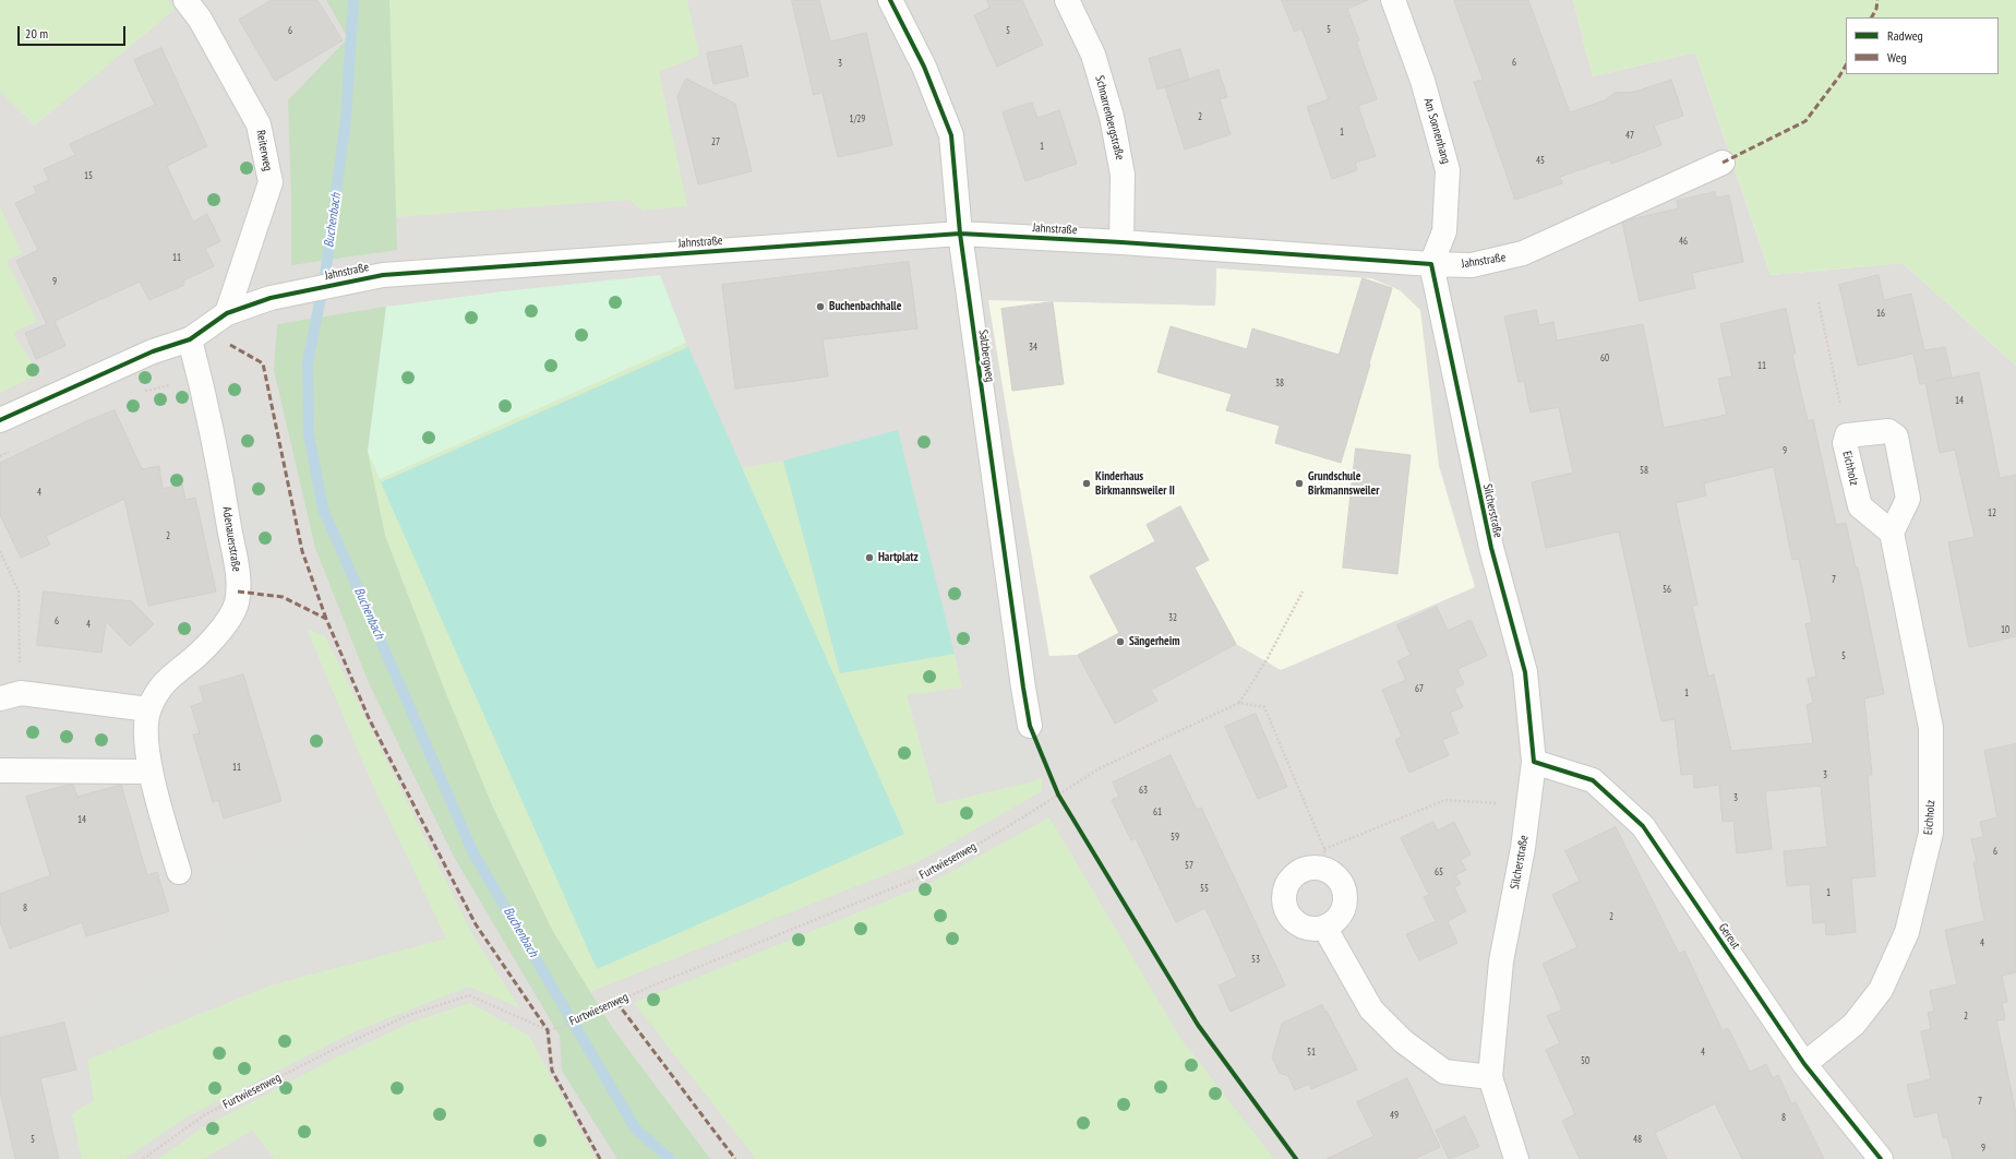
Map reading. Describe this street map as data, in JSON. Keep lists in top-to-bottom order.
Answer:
{
  "streets": {
    "street": [
      "Schnarrenbergstraße",
      "Am Sonnenhang",
      "Reiterweg",
      "Jahnstraße",
      "Salzbergweg",
      "Eichholz",
      "Silcherstraße",
      "Adenauerstraße",
      "Gereut"
    ],
    "path": ["Furtwiesenweg"]
  },
  "crossings": [
    ["Schnarrenbergstraße", "Jahnstraße"],
    ["Am Sonnenhang", "Jahnstraße"],
    ["Am Sonnenhang", "Silcherstraße"],
    ["Reiterweg", "Jahnstraße"],
    ["Jahnstraße", "Salzbergweg"],
    ["Jahnstraße", "Silcherstraße"],
    ["Jahnstraße", "Adenauerstraße"],
    ["Eichholz", "Gereut"],
    ["Silcherstraße", "Gereut"]
  ],
  "water": ["Buchenbach"],
  "places": [
    "Buchenbachhalle",
    "Kinderhaus Birkmannsweiler II",
    "Grundschule Birkmannsweiler",
    "Hartplatz",
    "Sängerheim"
  ],
  "house_numbers": [
    "5",
    "6",
    "5",
    "6",
    "3",
    "2",
    "1/29",
    "1",
    "47",
    "27",
    "1",
    "45",
    "15",
    "46",
    "11",
    "9",
    "16",
    "34",
    "60",
    "11",
    "38",
    "14",
    "9",
    "58",
    "4",
    "12",
    "2",
    "7",
    "56",
    "32",
    "6",
    "4",
    "10",
    "5",
    "67",
    "1",
    "11",
    "3",
    "63",
    "3",
    "61",
    "14",
    "59",
    "6",
    "57",
    "65",
    "55",
    "1",
    "8",
    "2",
    "4",
    "53",
    "2",
    "51",
    "4",
    "50",
    "7",
    "49",
    "8",
    "5",
    "48",
    "9"
  ],
  "legend": ["Radweg", "Weg"],
  "scale_bar": "20 m"
}
